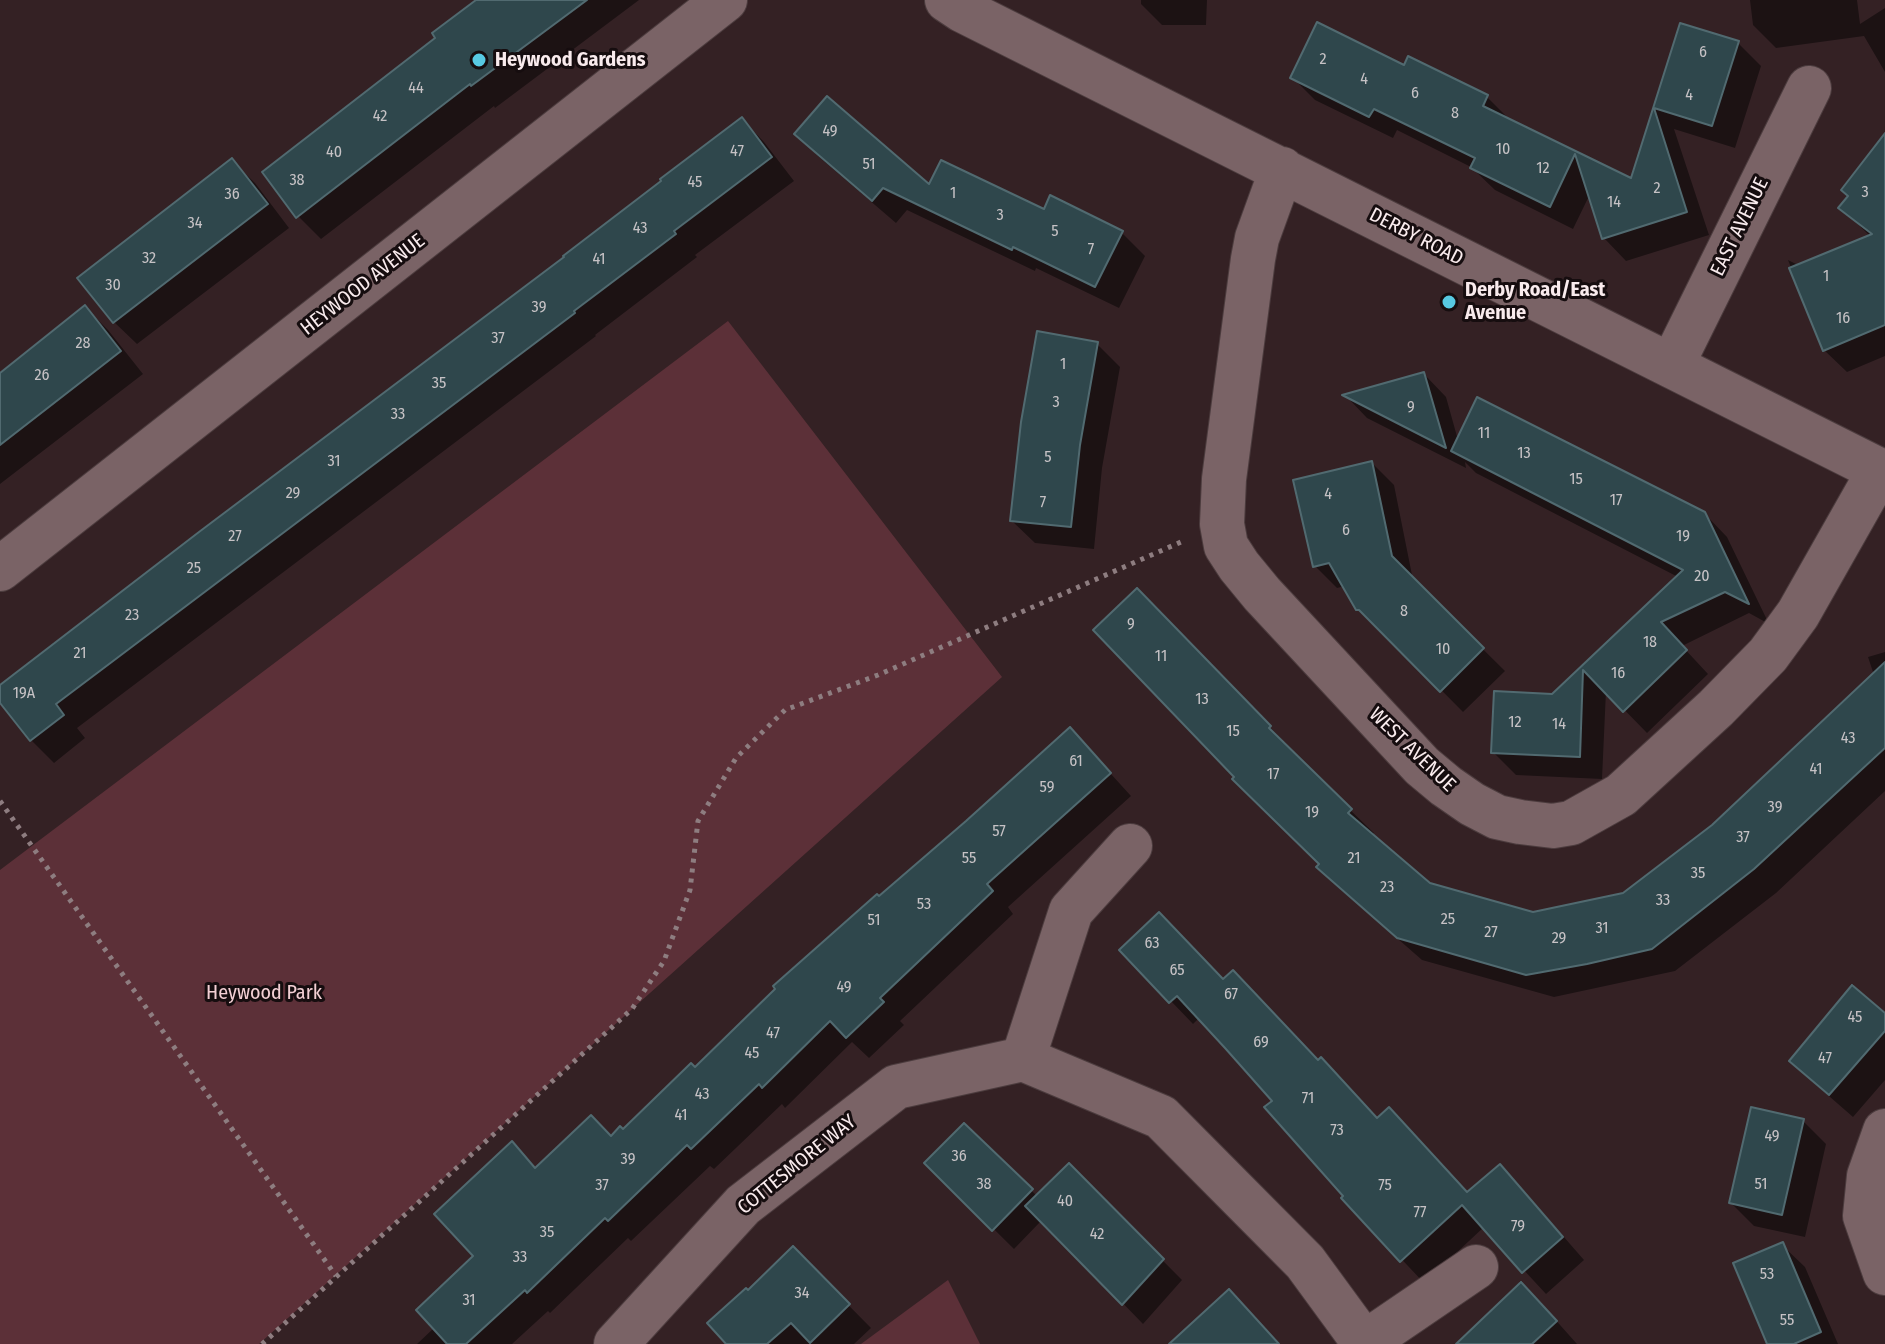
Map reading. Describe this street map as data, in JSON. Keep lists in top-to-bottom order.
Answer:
{
  "streets": {
    "street": [
      "EAST AVENUE",
      "DERBY ROAD",
      "HEYWOOD AVENUE",
      "WEST AVENUE",
      "COTTESMORE WAY"
    ]
  },
  "crossings": [
    ["EAST AVENUE", "DERBY ROAD"],
    ["DERBY ROAD", "WEST AVENUE"]
  ],
  "parks": ["Heywood Park"],
  "places": ["Heywood Gardens", "Derby Road/East Avenue"],
  "house_numbers": [
    "6",
    "2",
    "4",
    "44",
    "6",
    "4",
    "8",
    "42",
    "49",
    "10",
    "47",
    "40",
    "51",
    "12",
    "38",
    "45",
    "2",
    "3",
    "1",
    "36",
    "14",
    "3",
    "34",
    "43",
    "5",
    "7",
    "32",
    "41",
    "1",
    "30",
    "39",
    "16",
    "37",
    "28",
    "1",
    "26",
    "35",
    "3",
    "9",
    "33",
    "11",
    "13",
    "5",
    "31",
    "15",
    "29",
    "4",
    "17",
    "7",
    "6",
    "27",
    "19",
    "25",
    "20",
    "8",
    "23",
    "9",
    "18",
    "10",
    "21",
    "11",
    "16",
    "19A",
    "13",
    "12",
    "14",
    "15",
    "43",
    "61",
    "41",
    "17",
    "59",
    "39",
    "19",
    "57",
    "37",
    "55",
    "21",
    "35",
    "23",
    "33",
    "53",
    "25",
    "51",
    "31",
    "27",
    "29",
    "63",
    "65",
    "49",
    "67",
    "45",
    "47",
    "69",
    "45",
    "47",
    "43",
    "71",
    "41",
    "73",
    "49",
    "36",
    "39",
    "38",
    "51",
    "37",
    "75",
    "40",
    "77",
    "79",
    "35",
    "42",
    "33",
    "53",
    "34",
    "31",
    "55"
  ]
}
